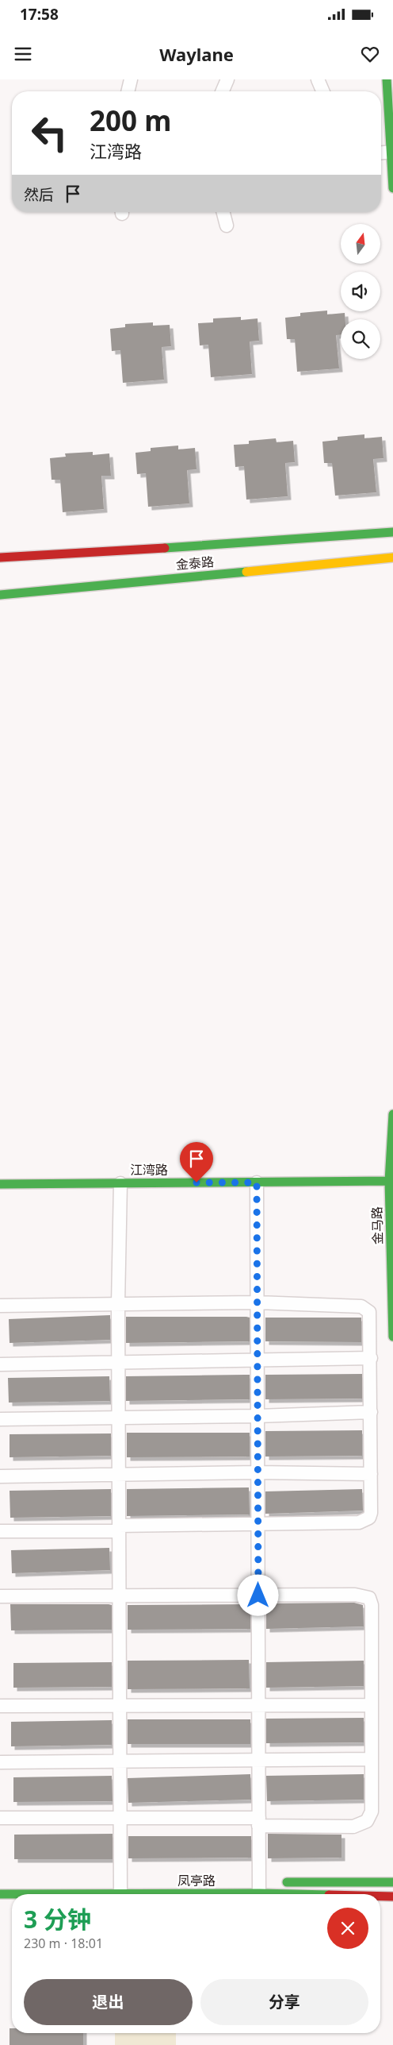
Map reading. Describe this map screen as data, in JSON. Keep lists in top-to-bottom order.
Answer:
{
  "streets": {
    "street": [
      "金泰路",
      "江湾路",
      "金马路",
      "凤亭路"
    ]
  },
  "crossings": [
    ["江湾路", "金马路"]
  ],
  "north": "top",
  "page": {
    "status": "17:58",
    "header": "Waylane",
    "turn": ["200 m", "江湾路"],
    "then": "然后",
    "heading": ["3 分钟", "230 m · 18:01"],
    "buttons": ["退出", "分享"]
  }
}
